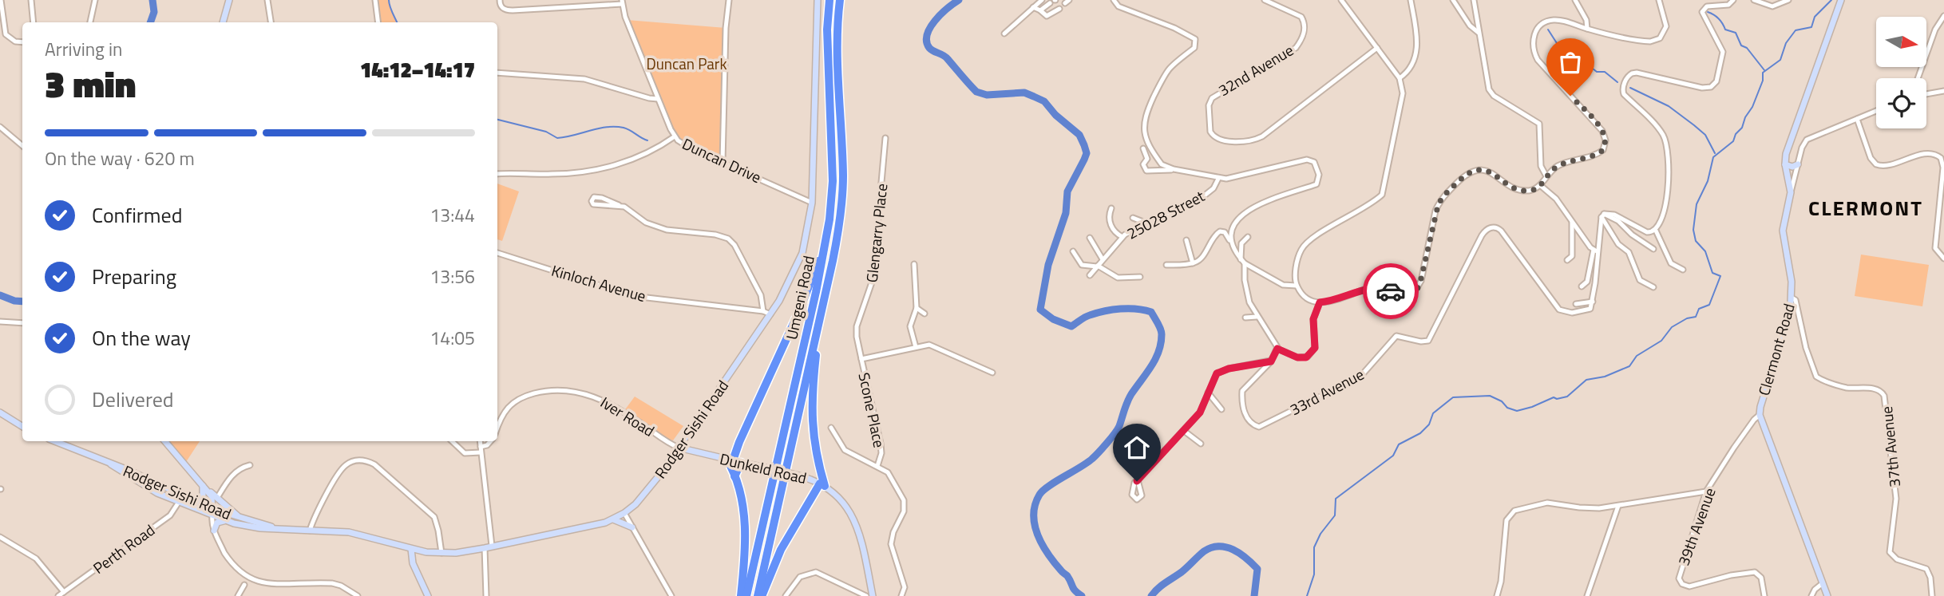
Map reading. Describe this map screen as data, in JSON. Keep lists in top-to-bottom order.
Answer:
{
  "streets": {
    "highway": ["Umgeni Road"],
    "street": [
      "32nd Avenue",
      "Duncan Drive",
      "25028 Street",
      "Glengarry Place",
      "Kinloch Avenue",
      "Clermont Road",
      "33rd Avenue",
      "Scone Place",
      "Iver Road",
      "Rodger Sishi Road",
      "37th Avenue",
      "Dunkeld Road",
      "39th Avenue",
      "Perth Road"
    ]
  },
  "crossings": [
    ["Duncan Drive", "Rodger Sishi Road"],
    ["Glengarry Place", "Scone Place"],
    ["Kinloch Avenue", "Rodger Sishi Road"],
    ["Clermont Road", "37th Avenue"],
    ["Clermont Road", "39th Avenue"],
    ["Iver Road", "Rodger Sishi Road"],
    ["Iver Road", "Dunkeld Road"],
    ["Rodger Sishi Road", "Dunkeld Road"],
    ["Rodger Sishi Road", "Perth Road"]
  ],
  "districts": ["CLERMONT"],
  "parks": ["Duncan Park"],
  "north": "right",
  "page": {
    "heading": ["3 min", "Arriving in", "14:12–14:17"],
    "bar": "On the way · 620 m",
    "list": [
      ["Confirmed", "13:44"],
      ["Preparing", "13:56"],
      ["On the way", "14:05"],
      "Delivered"
    ]
  }
}
